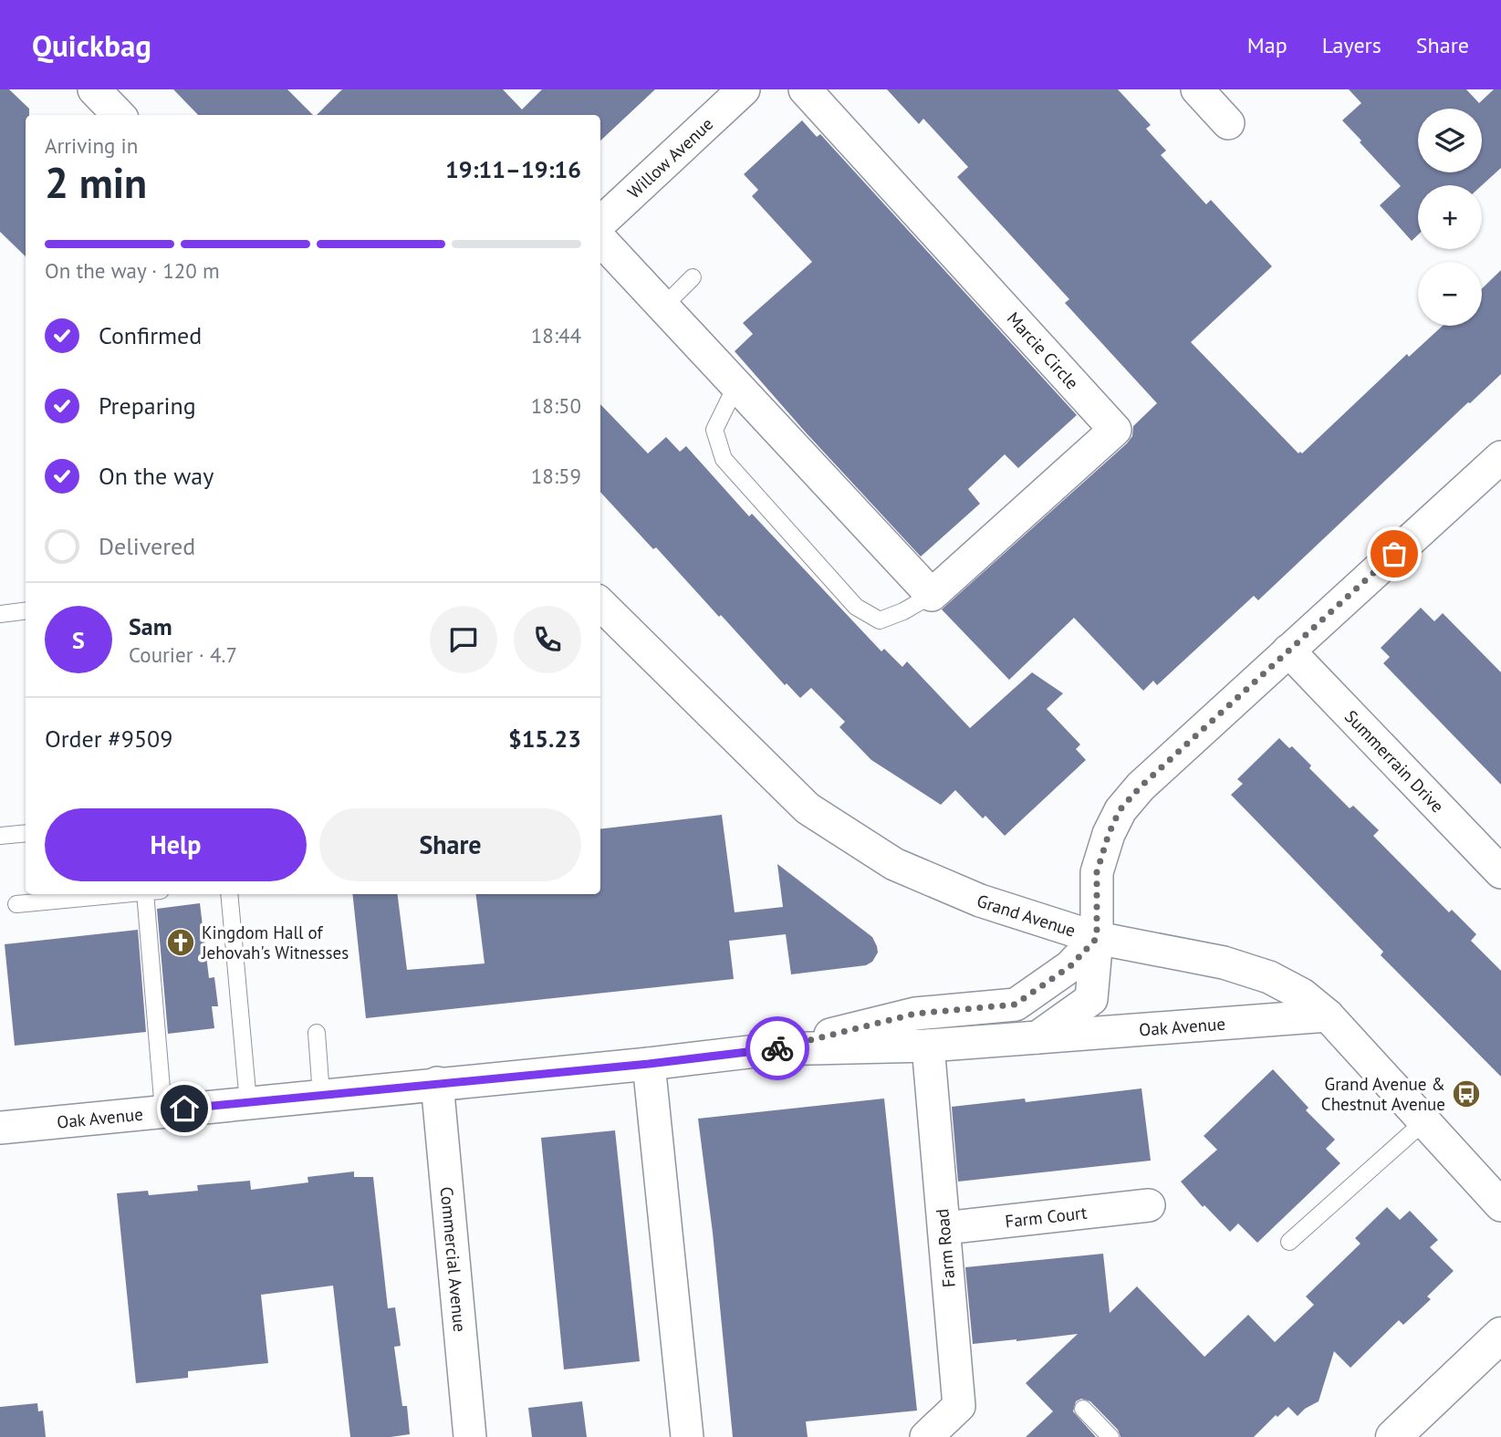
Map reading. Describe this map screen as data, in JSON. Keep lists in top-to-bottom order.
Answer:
{
  "streets": {
    "street": [
      "Willow Avenue",
      "Marcie Circle",
      "Summerrain Drive",
      "Grand Avenue",
      "Oak Avenue",
      "Farm Court",
      "Farm Road",
      "Commercial Avenue"
    ]
  },
  "crossings": [
    ["Grand Avenue", "Oak Avenue"],
    ["Oak Avenue", "Farm Road"],
    ["Oak Avenue", "Commercial Avenue"],
    ["Farm Court", "Farm Road"]
  ],
  "places": {
    "church": ["Kingdom Hall of Jehovah's Witnesses"],
    "bus stop": ["Grand Avenue & Chestnut Avenue"]
  },
  "page": {
    "header": "Quickbag",
    "nav": ["Map", "Layers", "Share"],
    "map_buttons": ["+", "−"],
    "heading": ["2 min", "Arriving in", "19:11–19:16"],
    "panel": [
      "Sam",
      "Courier · 4.7",
      "Order #9509",
      "$15.23"
    ],
    "bar": "On the way · 120 m",
    "list": [
      ["Confirmed", "18:44"],
      ["Preparing", "18:50"],
      ["On the way", "18:59"],
      "Delivered"
    ],
    "round": "S",
    "buttons": ["Help", "Share"]
  }
}
